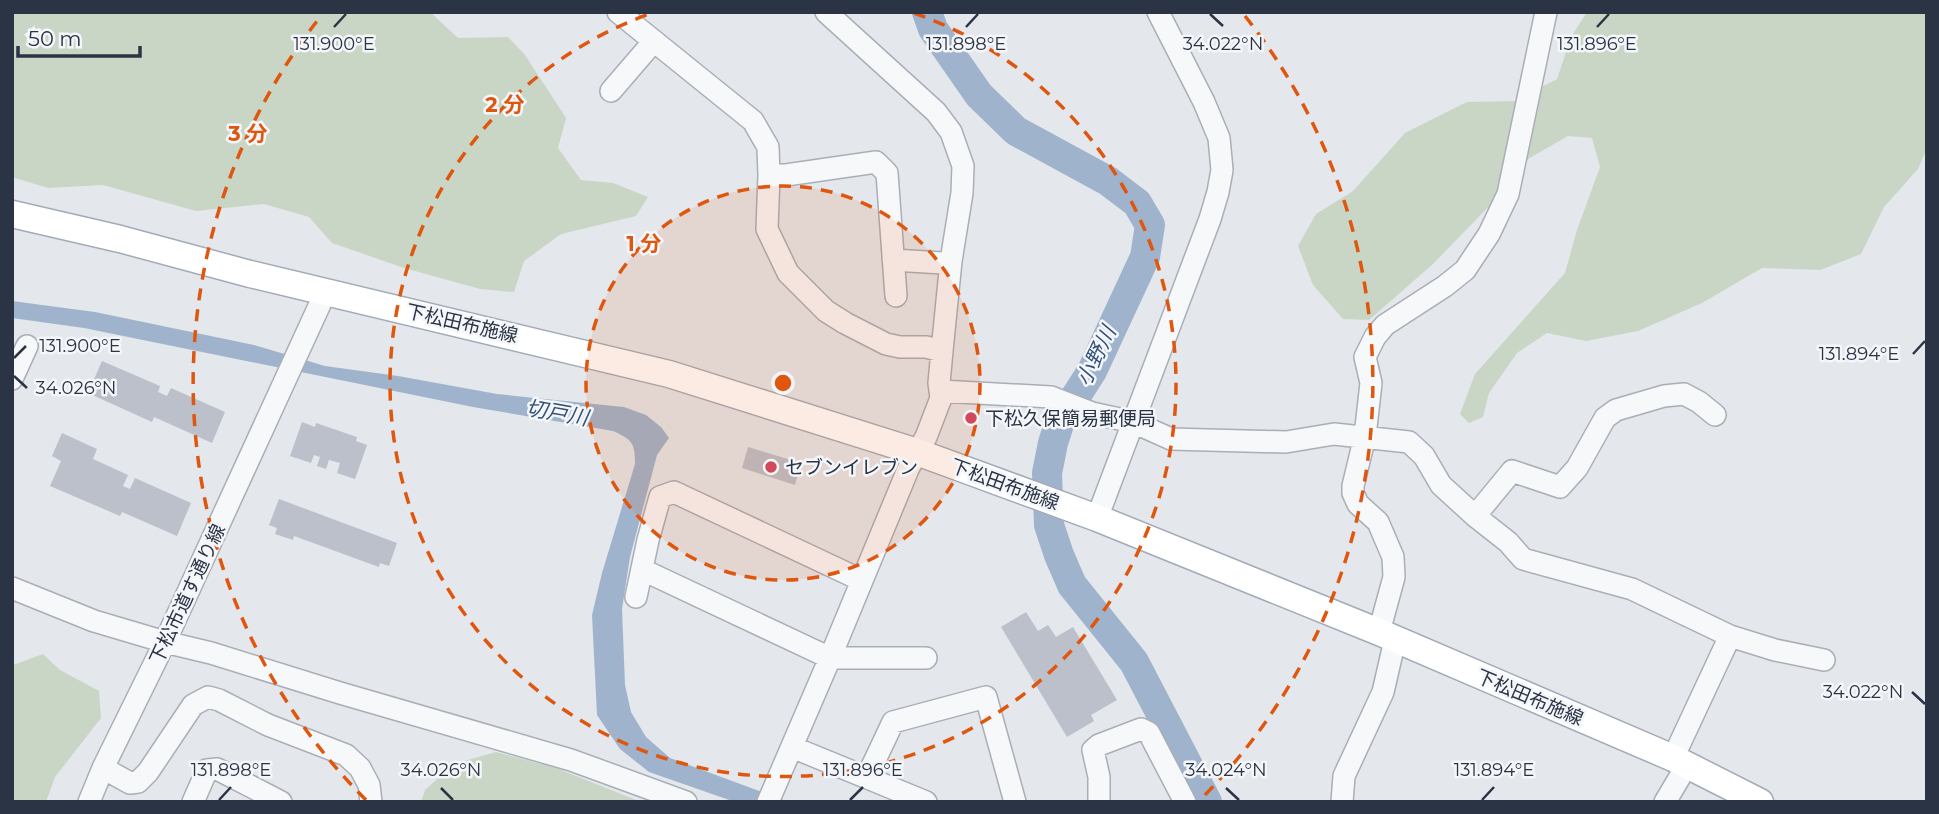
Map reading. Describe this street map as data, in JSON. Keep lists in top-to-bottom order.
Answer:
{
  "streets": {
    "main road": ["下松田布施線"],
    "street": ["下松市道す通り線"]
  },
  "crossings": [
    ["下松田布施線", "下松市道す通り線"]
  ],
  "water": ["小野川", "切戸川"],
  "places": ["下松久保簡易郵便局", "セブンイレブン"],
  "scale_bar": "50 m",
  "coordinates": [
    "34.022°N",
    "131.900°E",
    "131.898°E",
    "131.896°E",
    "131.894°E",
    "34.026°N",
    "34.024°N"
  ],
  "rings": ["2 分", "3 分", "1 分"]
}
